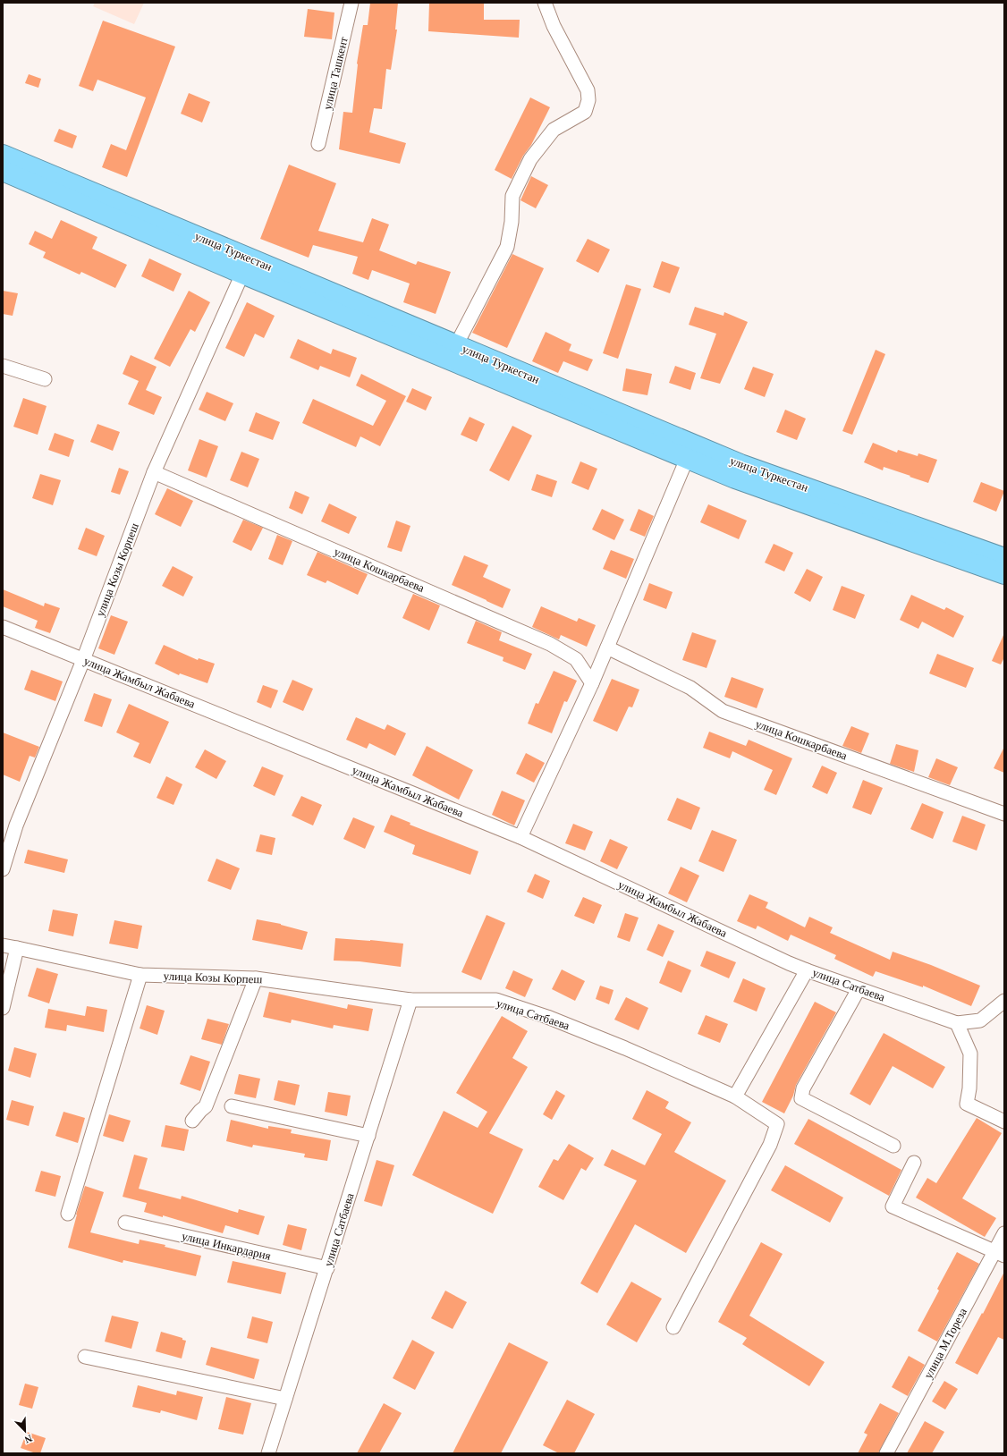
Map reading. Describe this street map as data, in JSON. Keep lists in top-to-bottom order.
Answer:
{
  "streets": {
    "highway": ["улица Туркестан"],
    "street": [
      "улица Ташкент",
      "улица Козы Корпеш",
      "улица Кошкарбаева",
      "улица Жамбыл Жабаева",
      "улица Сатбаева",
      "улица Инкардария",
      "улица М.Тореза"
    ]
  },
  "crossings": [
    ["улица Туркестан", "улица Козы Корпеш"],
    ["улица Козы Корпеш", "улица Кошкарбаева"],
    ["улица Козы Корпеш", "улица Жамбыл Жабаева"],
    ["улица Козы Корпеш", "улица Сатбаева"],
    ["улица Жамбыл Жабаева", "улица Сатбаева"],
    ["улица Сатбаева", "улица Инкардария"]
  ],
  "north": "bottom right"
}
